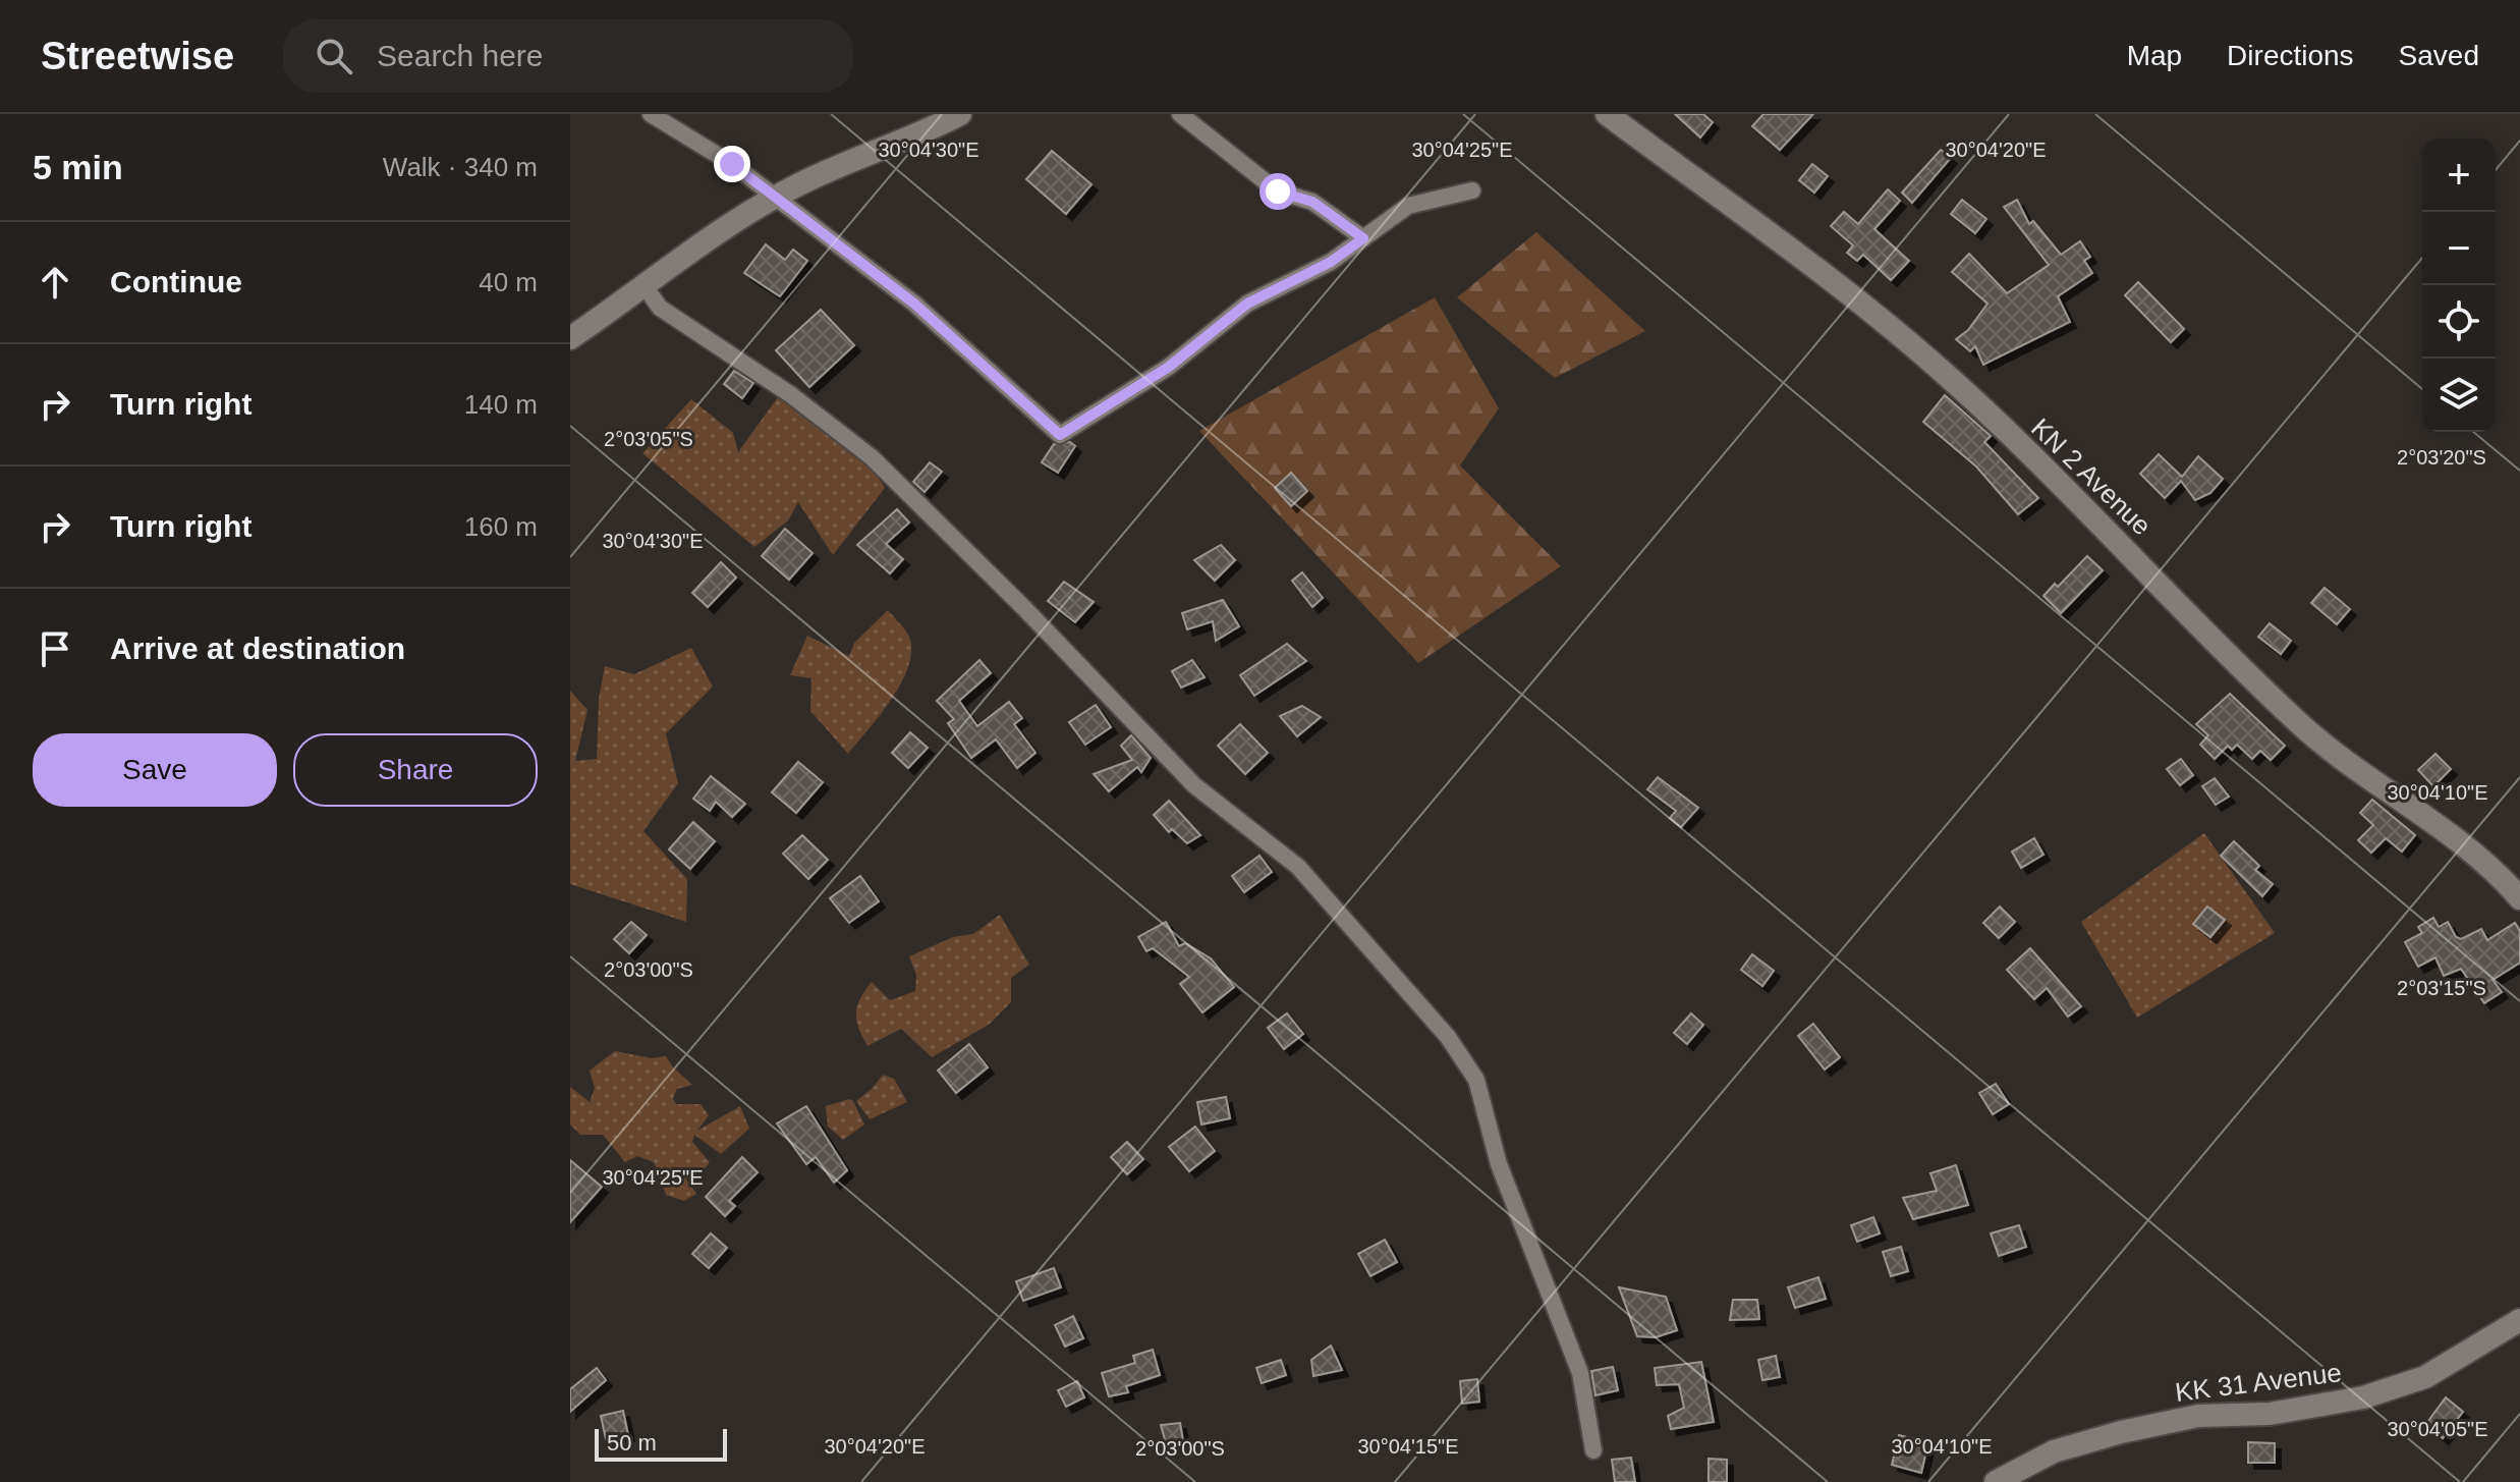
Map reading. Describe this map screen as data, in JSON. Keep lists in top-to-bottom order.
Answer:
{
  "streets": {
    "main road": ["KN 2 Avenue", "KK 31 Avenue"]
  },
  "scale_bar": "50 m",
  "page": {
    "header": "Streetwise",
    "search": "Search here",
    "nav": ["Map", "Directions", "Saved"],
    "heading": ["5 min", "Walk · 340 m"],
    "map_buttons": ["+", "−"],
    "list": [
      ["Continue", "40 m"],
      ["Turn right", "140 m"],
      ["Turn right", "160 m"],
      "Arrive at destination"
    ],
    "buttons": ["Save", "Share"],
    "scale": "50 m"
  },
  "coordinates": [
    "30°04'30\"E",
    "30°04'25\"E",
    "30°04'20\"E",
    "2°03'05\"S",
    "2°03'20\"S",
    "30°04'10\"E",
    "2°03'00\"S",
    "2°03'15\"S",
    "30°04'05\"E",
    "30°04'15\"E"
  ]
}
